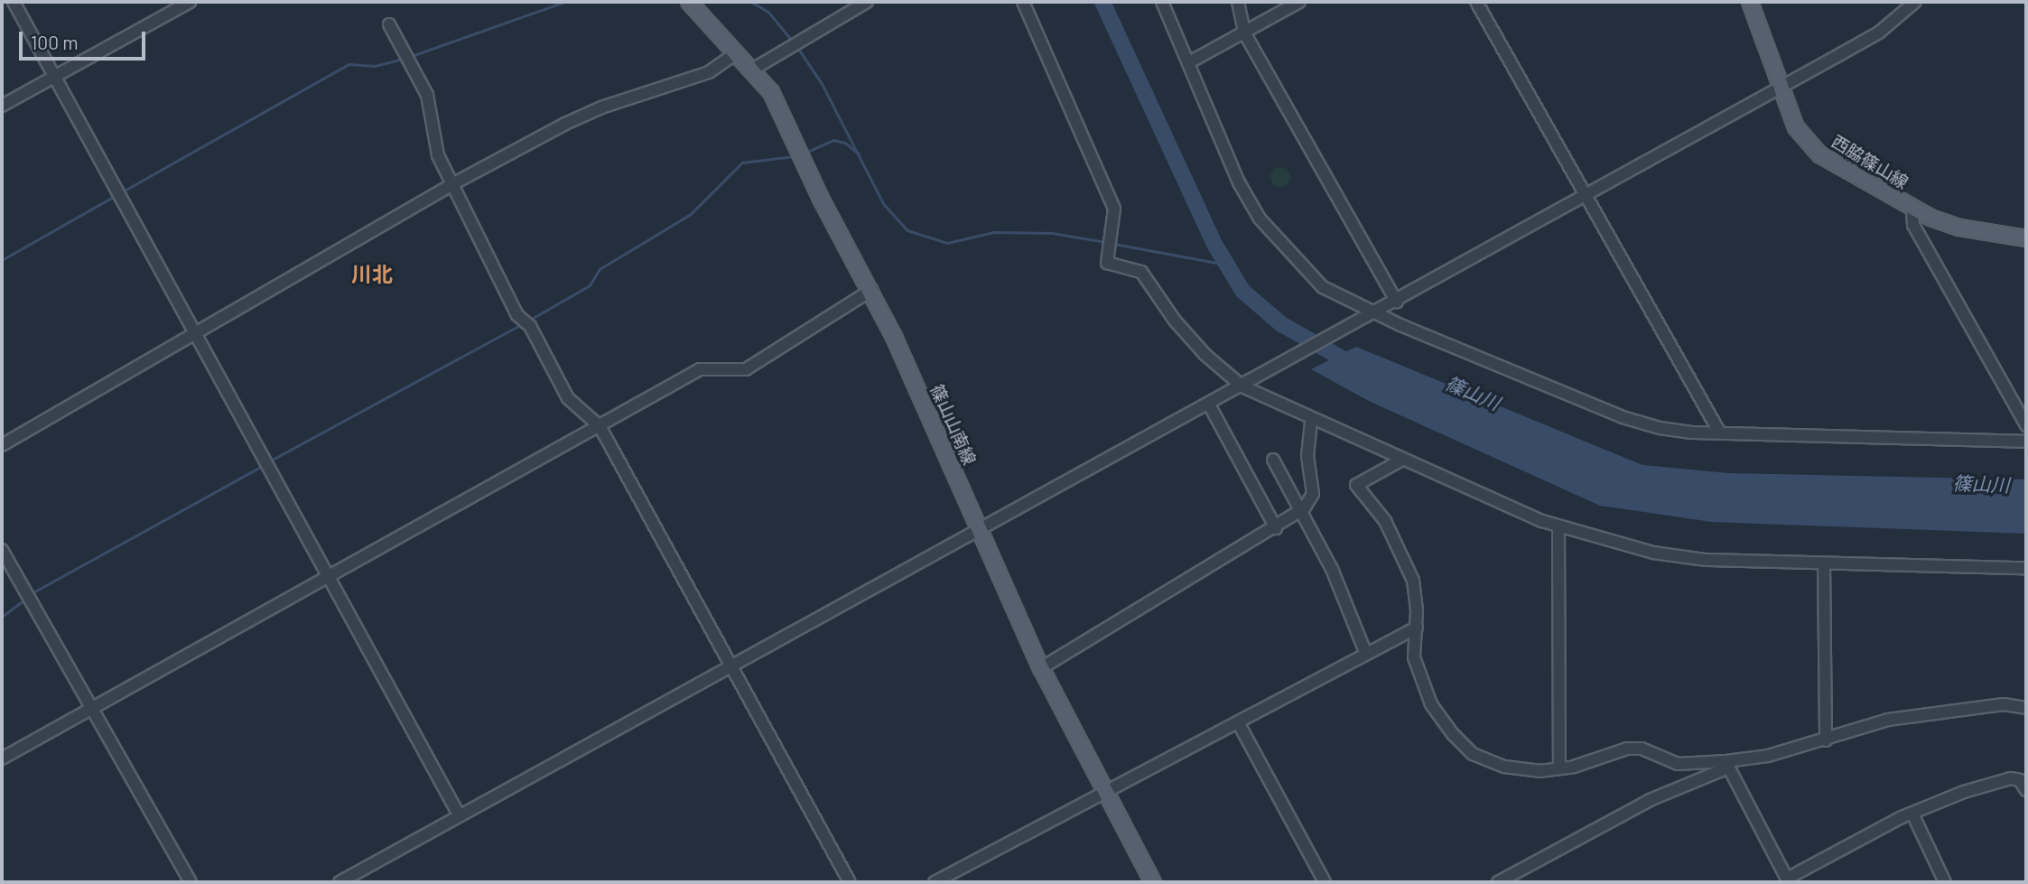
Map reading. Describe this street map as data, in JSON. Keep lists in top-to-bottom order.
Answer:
{
  "streets": {
    "main road": ["西脇篠山線", "篠山山南線"]
  },
  "districts": ["川北"],
  "water": ["篠山川"],
  "scale_bar": "100 m"
}
